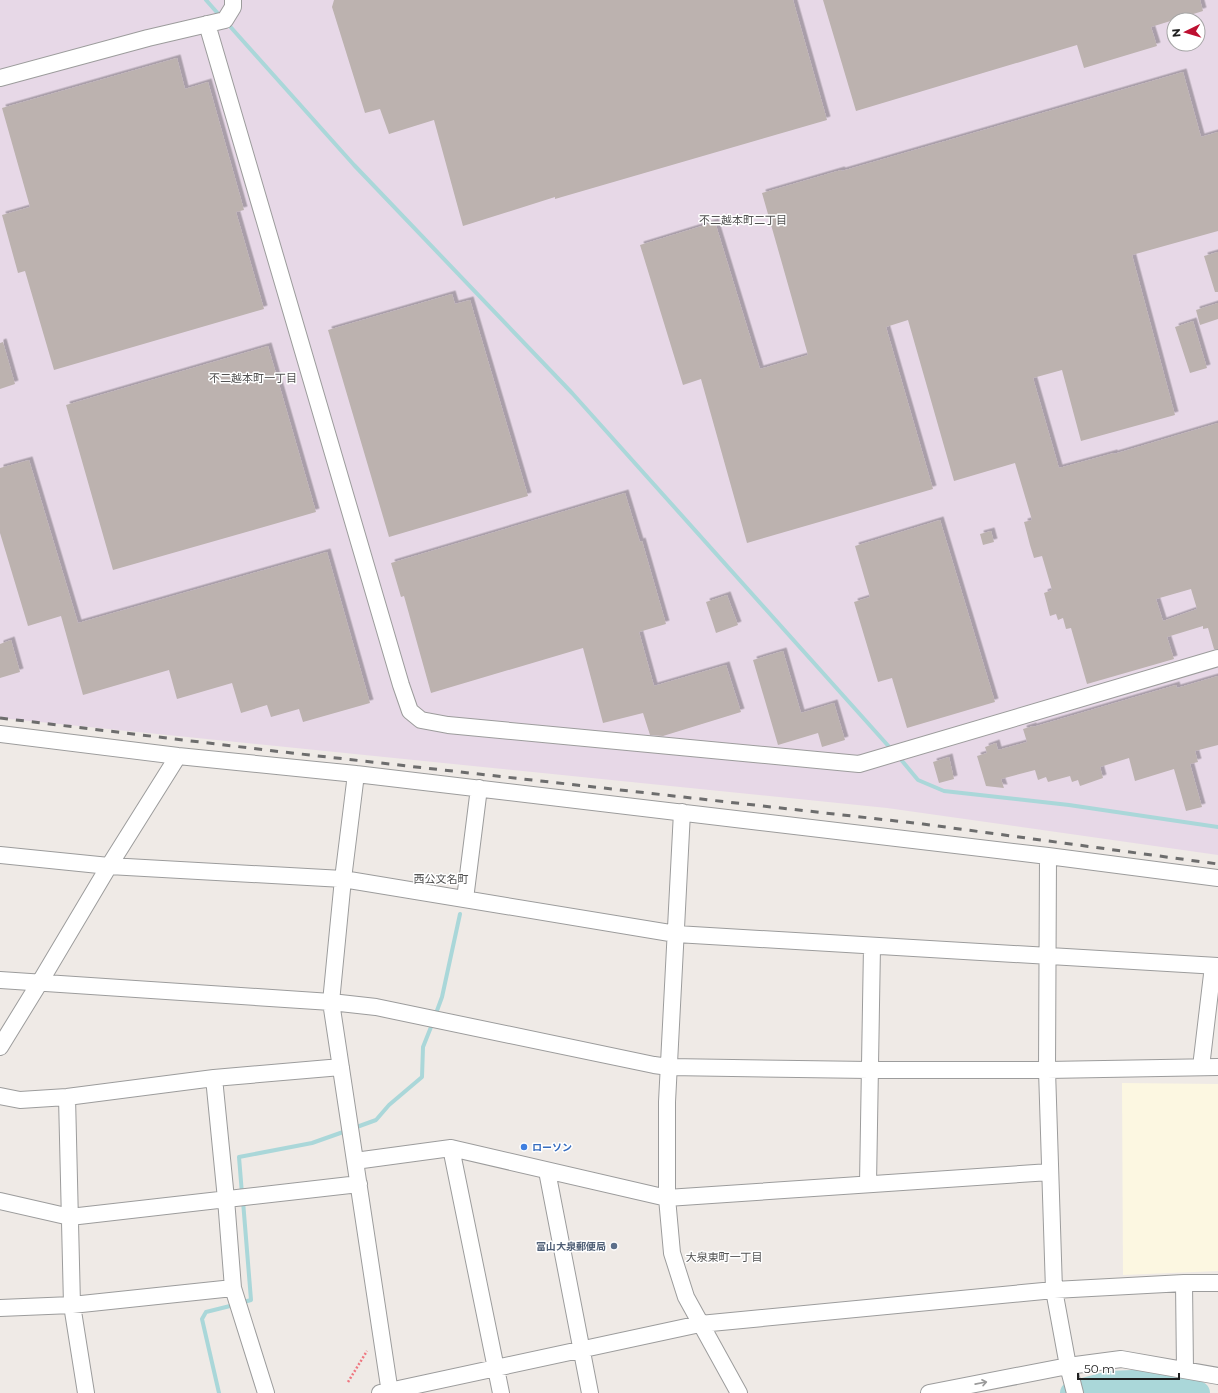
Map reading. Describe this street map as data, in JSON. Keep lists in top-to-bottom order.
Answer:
{
  "districts": [
    "不二越本町二丁目",
    "不二越本町一丁目",
    "西公文名町",
    "大泉東町一丁目"
  ],
  "places": ["ローソン", "富山大泉郵便局"],
  "scale_bar": "50 m",
  "north": "left"
}
